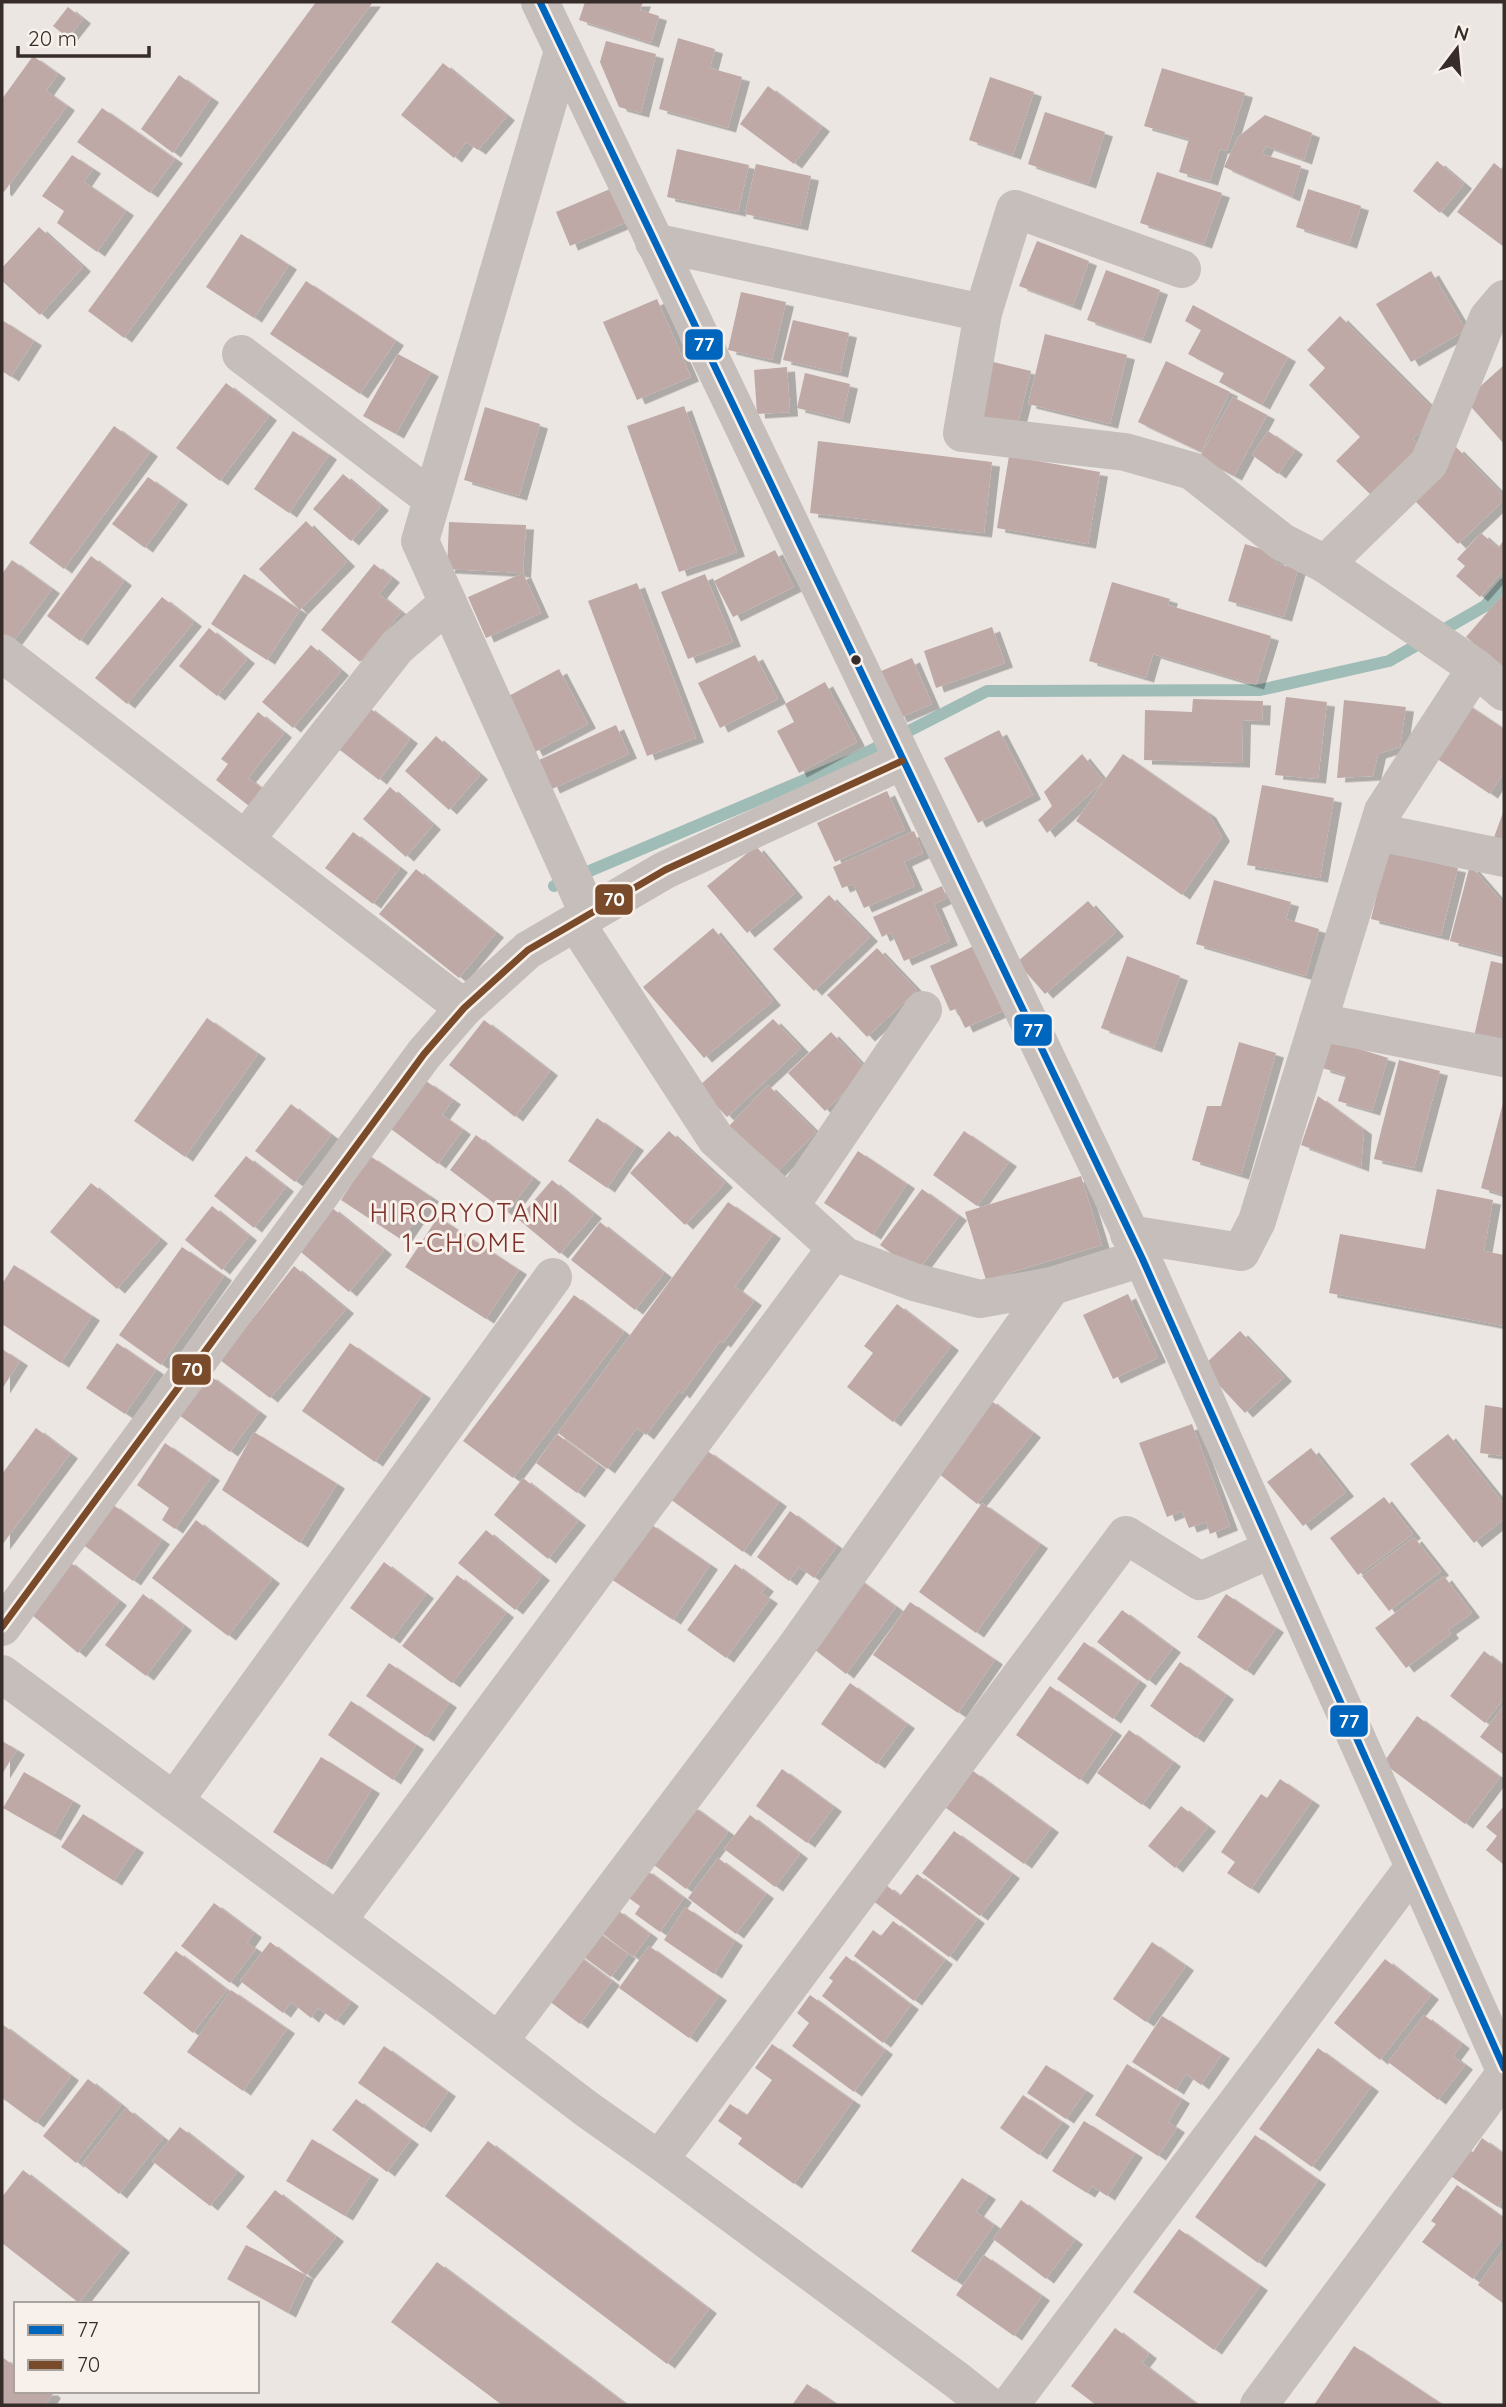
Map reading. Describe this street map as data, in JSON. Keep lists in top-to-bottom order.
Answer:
{
  "districts": ["HIRORYOTANI 1-CHOME"],
  "lines": ["transit line 77", "transit line 70"],
  "legend": ["77", "70"],
  "scale_bar": "20 m",
  "north": "top"
}
